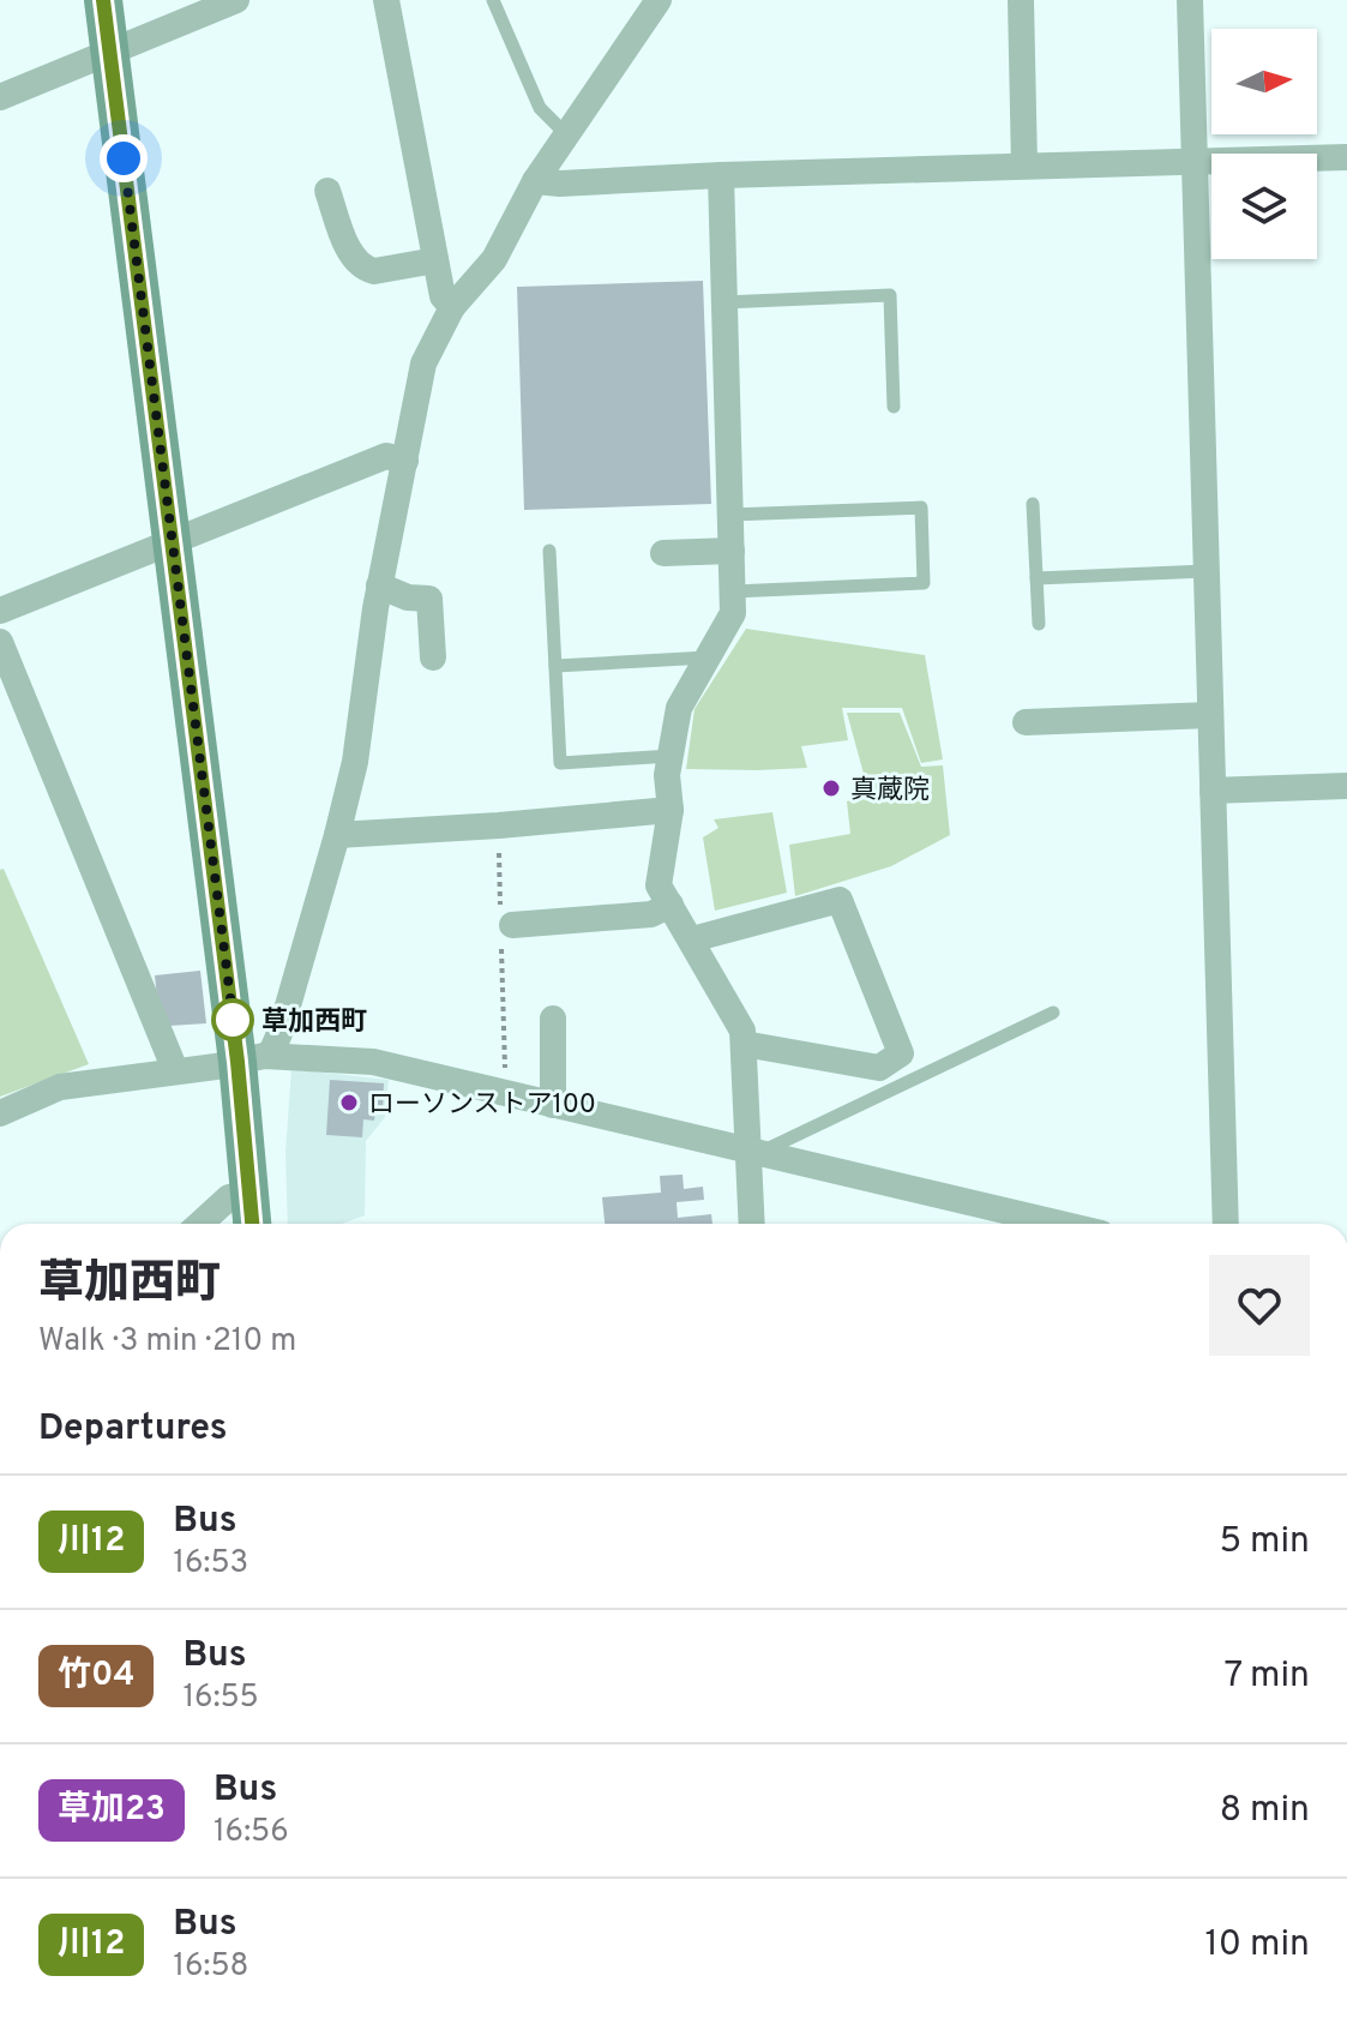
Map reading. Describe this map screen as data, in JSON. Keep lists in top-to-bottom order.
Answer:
{
  "places": ["真蔵院", "草加西町", "ローソンストア100"],
  "lines": ["bus line 川12"],
  "north": "right",
  "page": {
    "heading": [
      ["草加西町", "Walk · 3 min · 210 m"],
      "Departures"
    ],
    "list": [
      {
        "mark": "川12",
        "name": "Bus",
        "note": "16:53",
        "value": "5 min"
      },
      {
        "mark": "竹04",
        "name": "Bus",
        "note": "16:55",
        "value": "7 min"
      },
      {
        "mark": "草加23",
        "name": "Bus",
        "note": "16:56",
        "value": "8 min"
      },
      {
        "mark": "川12",
        "name": "Bus",
        "note": "16:58",
        "value": "10 min"
      }
    ]
  }
}
